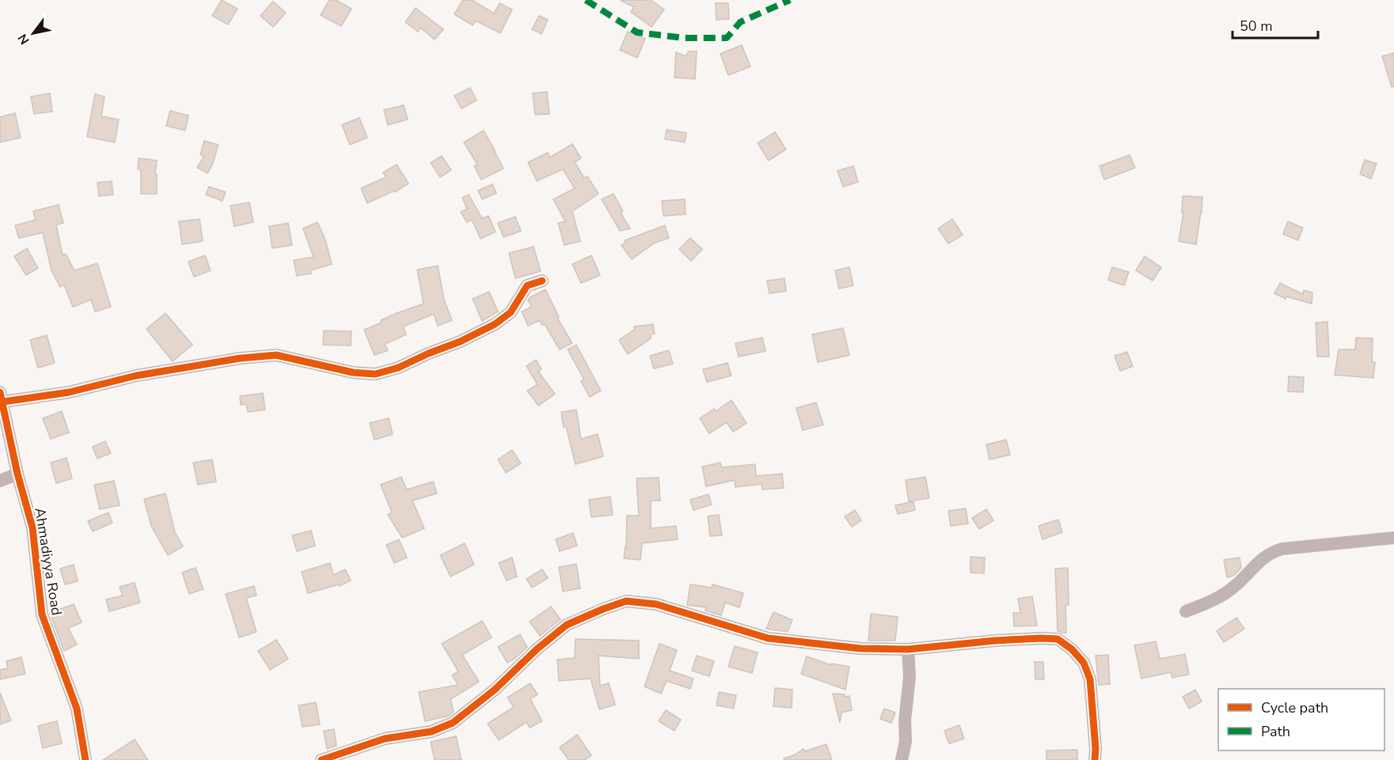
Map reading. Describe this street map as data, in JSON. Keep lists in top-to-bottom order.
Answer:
{
  "streets": {
    "street": ["Ahmadiyya Road"]
  },
  "legend": ["Cycle path", "Path"],
  "scale_bar": "50 m",
  "north": "bottom left"
}
